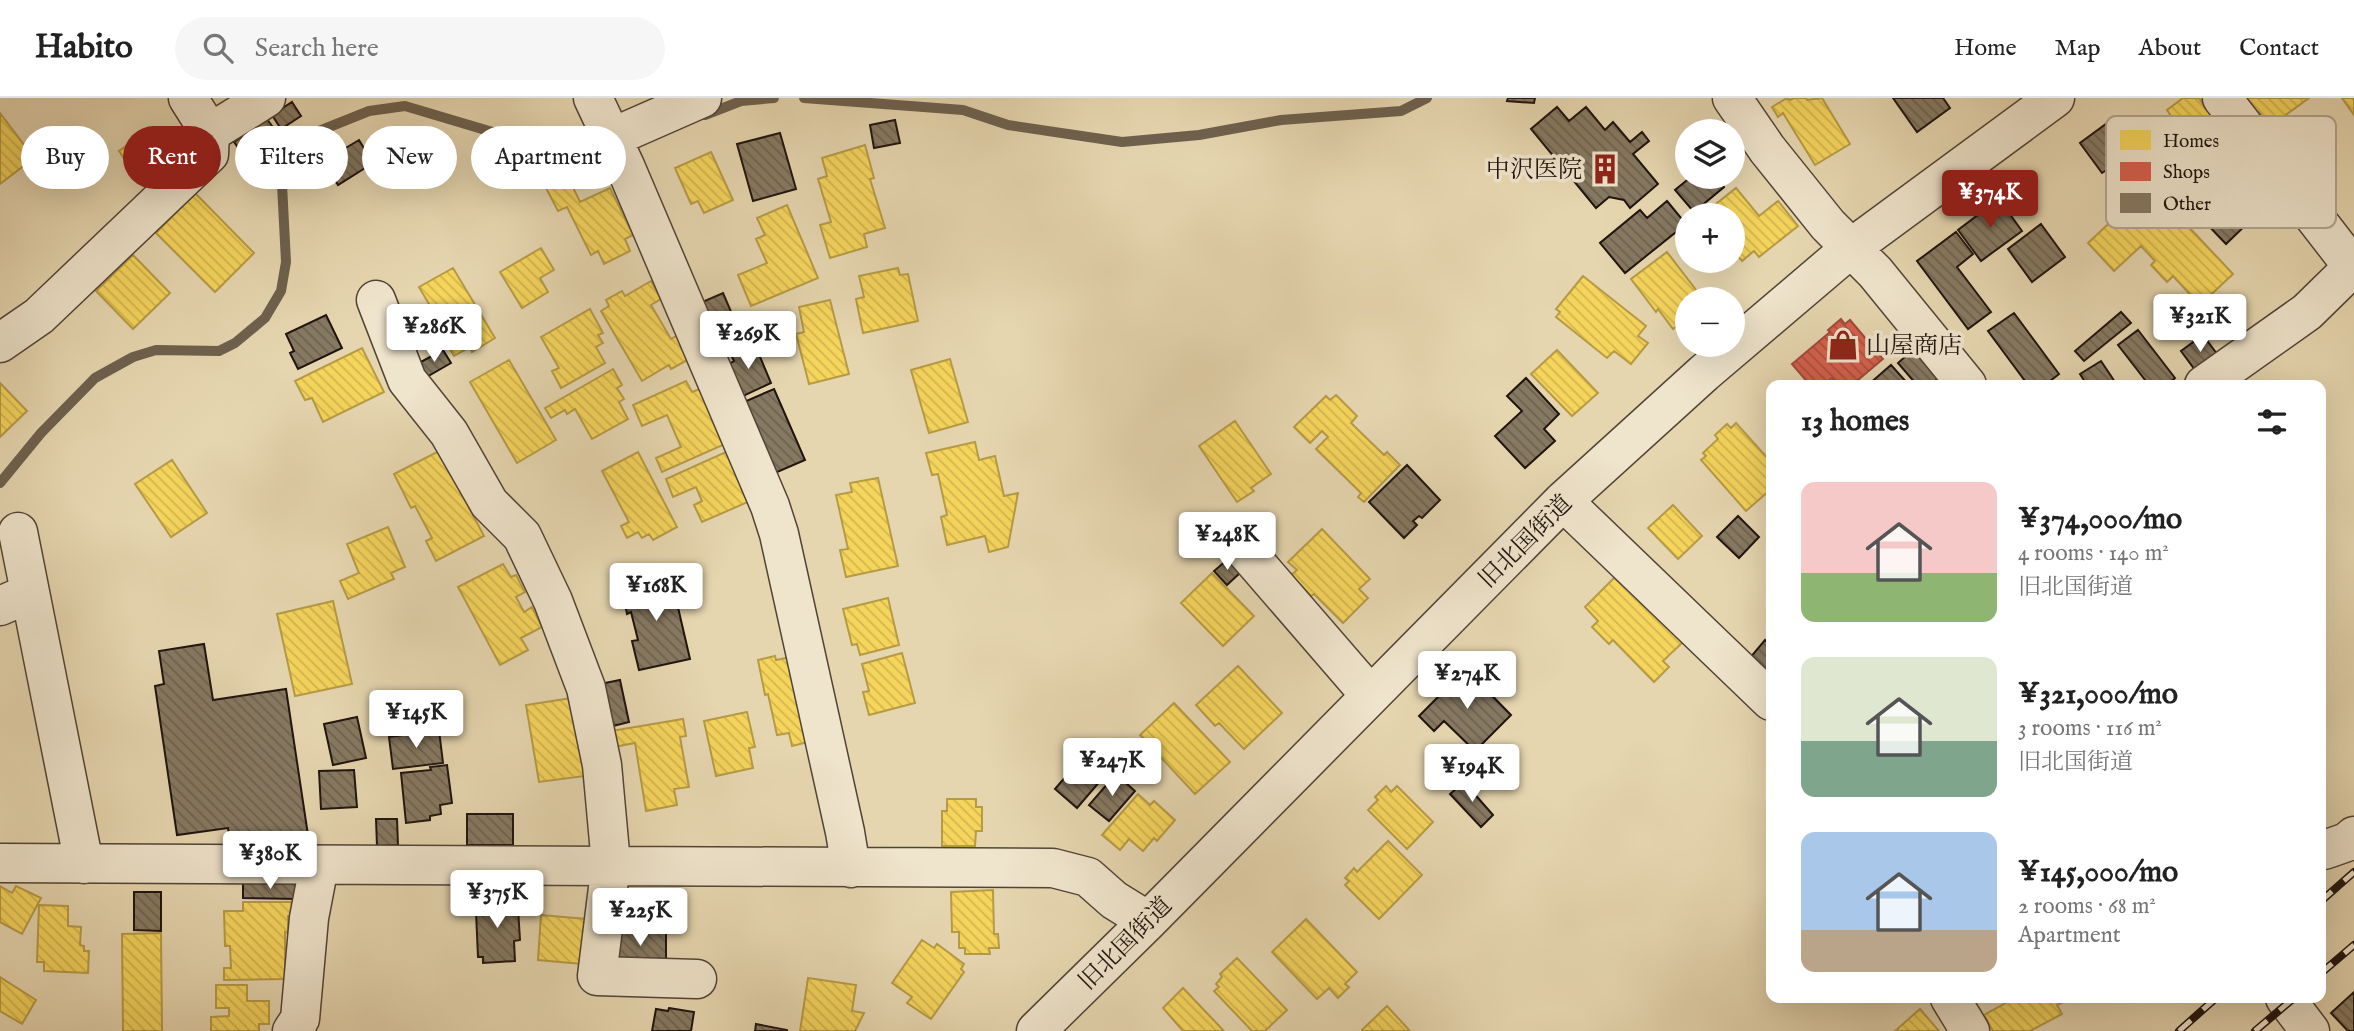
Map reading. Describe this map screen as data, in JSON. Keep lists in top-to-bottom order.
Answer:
{
  "streets": {
    "street": ["旧北国街道"]
  },
  "places": {
    "building": ["中沢医院"],
    "shop": ["山屋商店"]
  },
  "legend": ["Homes", "Shops", "Other"],
  "page": {
    "header": "Habito",
    "search": "Search here",
    "nav": [
      "Home",
      "Map",
      "About",
      "Contact"
    ],
    "map_buttons": ["+", "−"],
    "chip": [
      "Buy",
      "Rent",
      "Filters",
      "New",
      "Apartment"
    ],
    "price": [
      "¥374K",
      "¥321K",
      "¥286K",
      "¥269K",
      "¥248K",
      "¥168K",
      "¥274K",
      "¥145K",
      "¥247K",
      "¥194K",
      "¥380K",
      "¥375K",
      "¥225K"
    ],
    "heading": "13 homes",
    "list": [
      {
        "name": "¥374,000/mo",
        "note": "4 rooms · 140 m² · 旧北国街道"
      },
      {
        "name": "¥321,000/mo",
        "note": "3 rooms · 116 m² · 旧北国街道"
      },
      {
        "name": "¥145,000/mo",
        "note": "2 rooms · 68 m² · Apartment"
      }
    ]
  }
}
